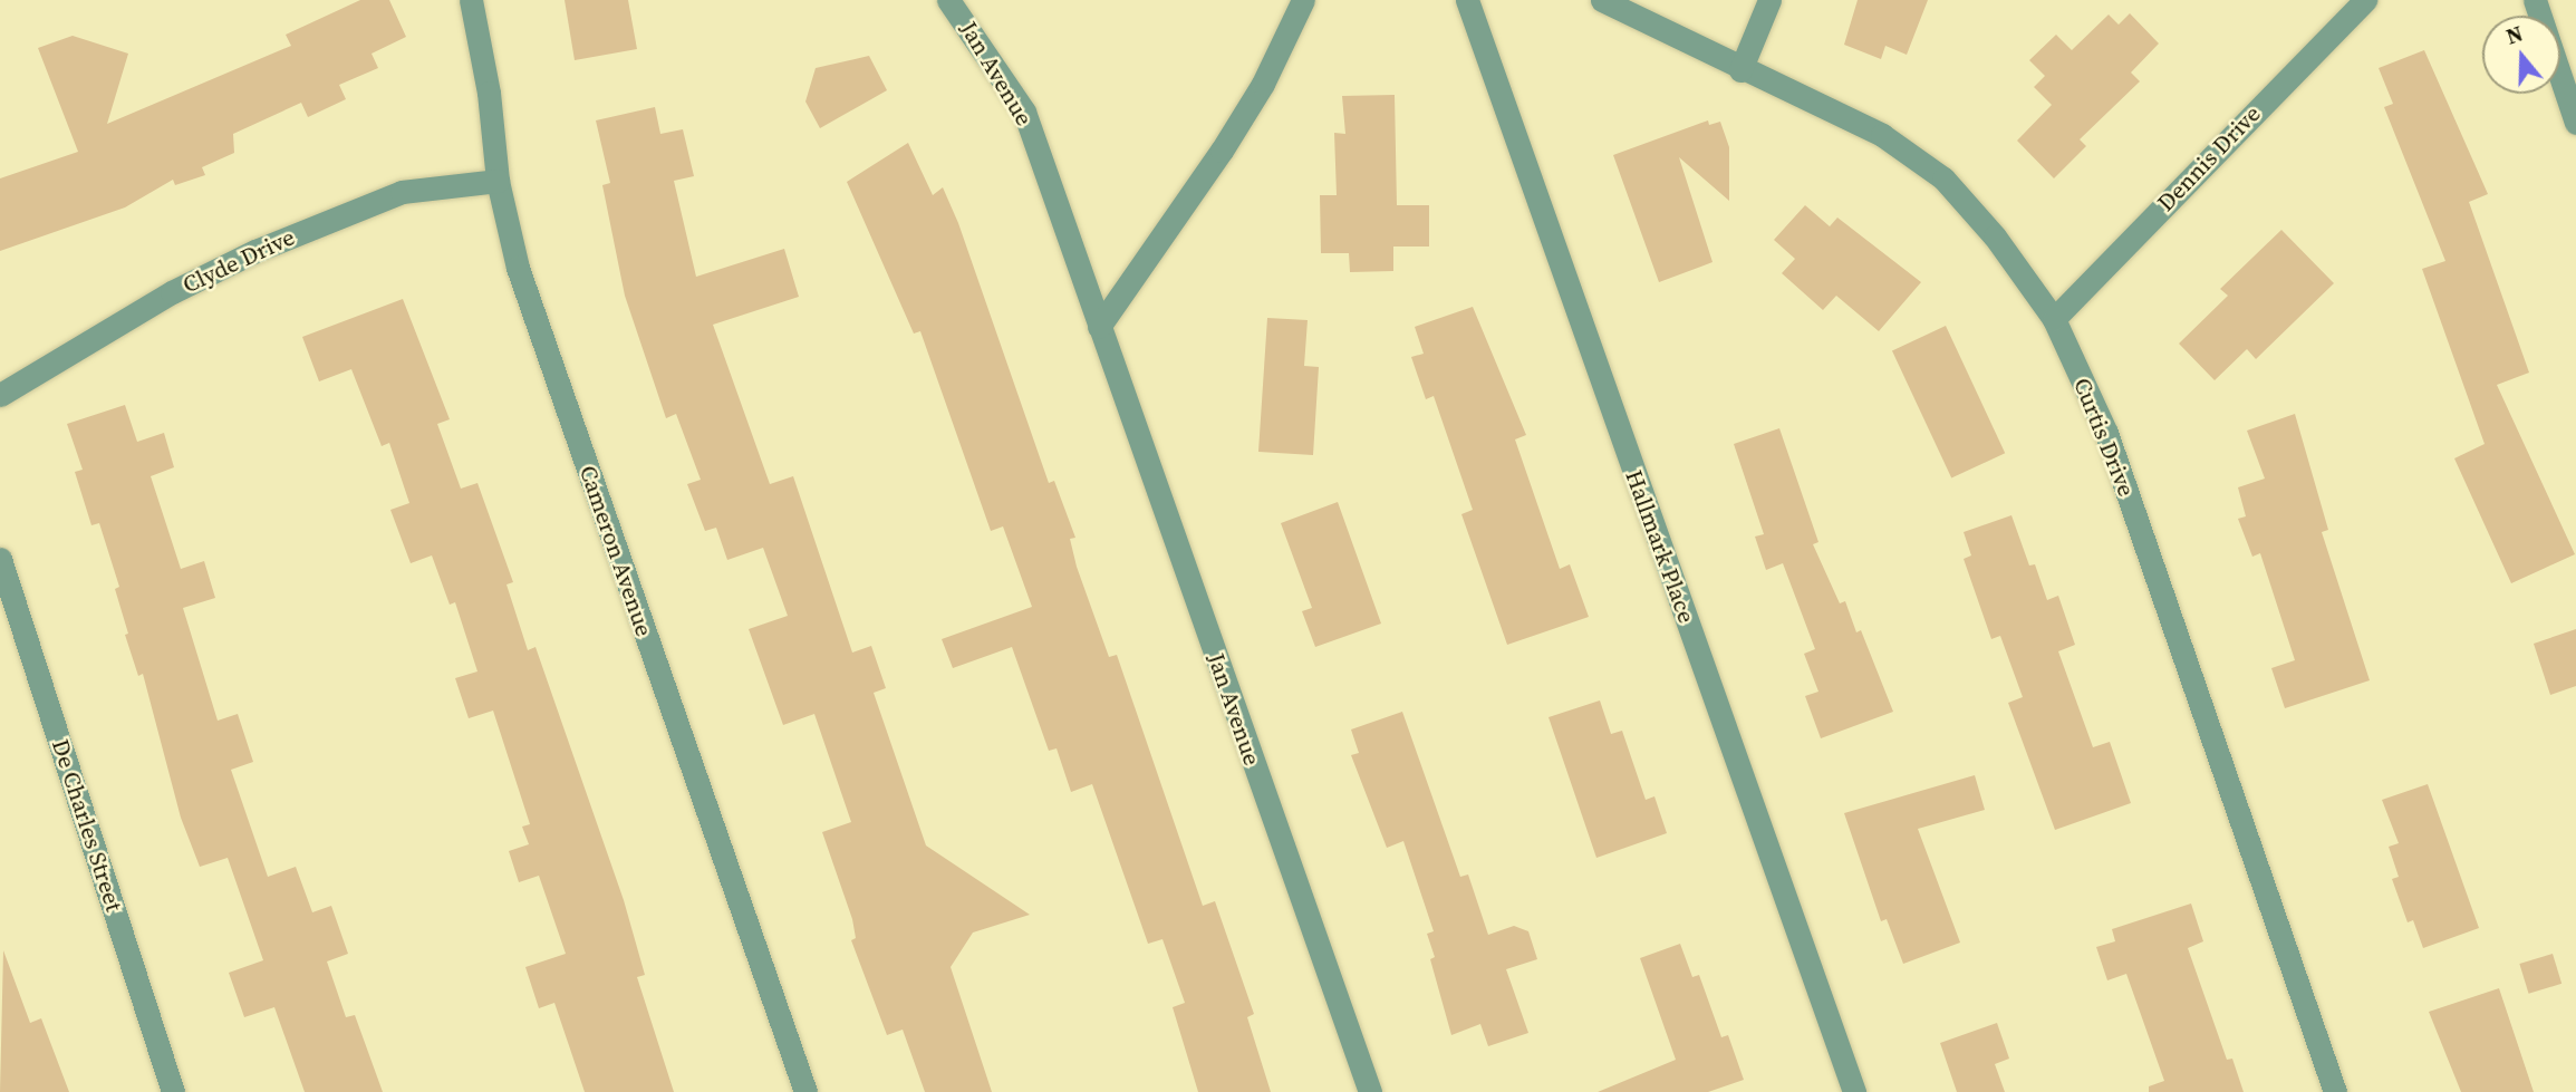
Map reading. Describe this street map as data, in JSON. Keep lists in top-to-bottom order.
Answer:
{
  "streets": {
    "street": [
      "Jan Avenue",
      "Dennis Drive",
      "Clyde Drive",
      "Curtis Drive",
      "Hallmark Place",
      "Cameron Avenue",
      "De Charles Street"
    ]
  },
  "crossings": [
    ["Dennis Drive", "Curtis Drive"],
    ["Clyde Drive", "Cameron Avenue"]
  ],
  "north": "top"
}
